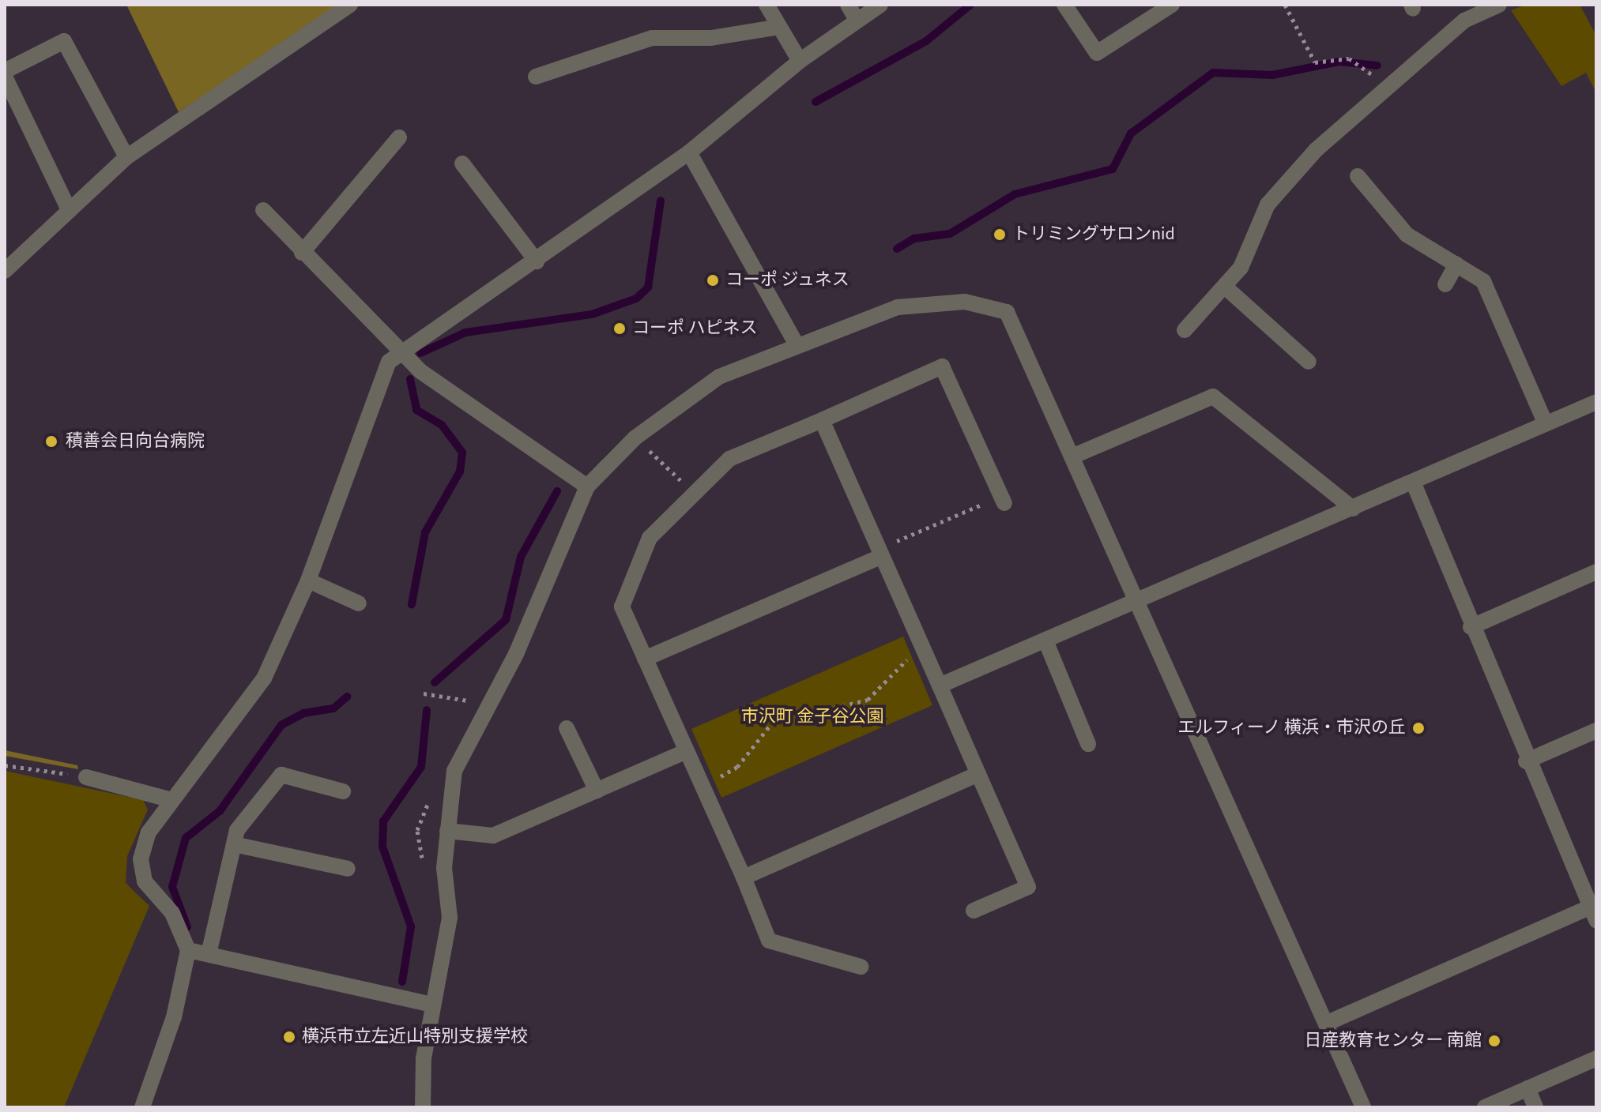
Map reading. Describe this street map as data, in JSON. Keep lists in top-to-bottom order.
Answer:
{
  "parks": ["市沢町 金子谷公園"],
  "places": [
    "トリミングサロンnid",
    "コーポ ジュネス",
    "コーポ ハピネス",
    "積善会日向台病院",
    "エルフィーノ 横浜・市沢の丘",
    "横浜市立左近山特別支援学校",
    "日産教育センター 南館"
  ]
}
